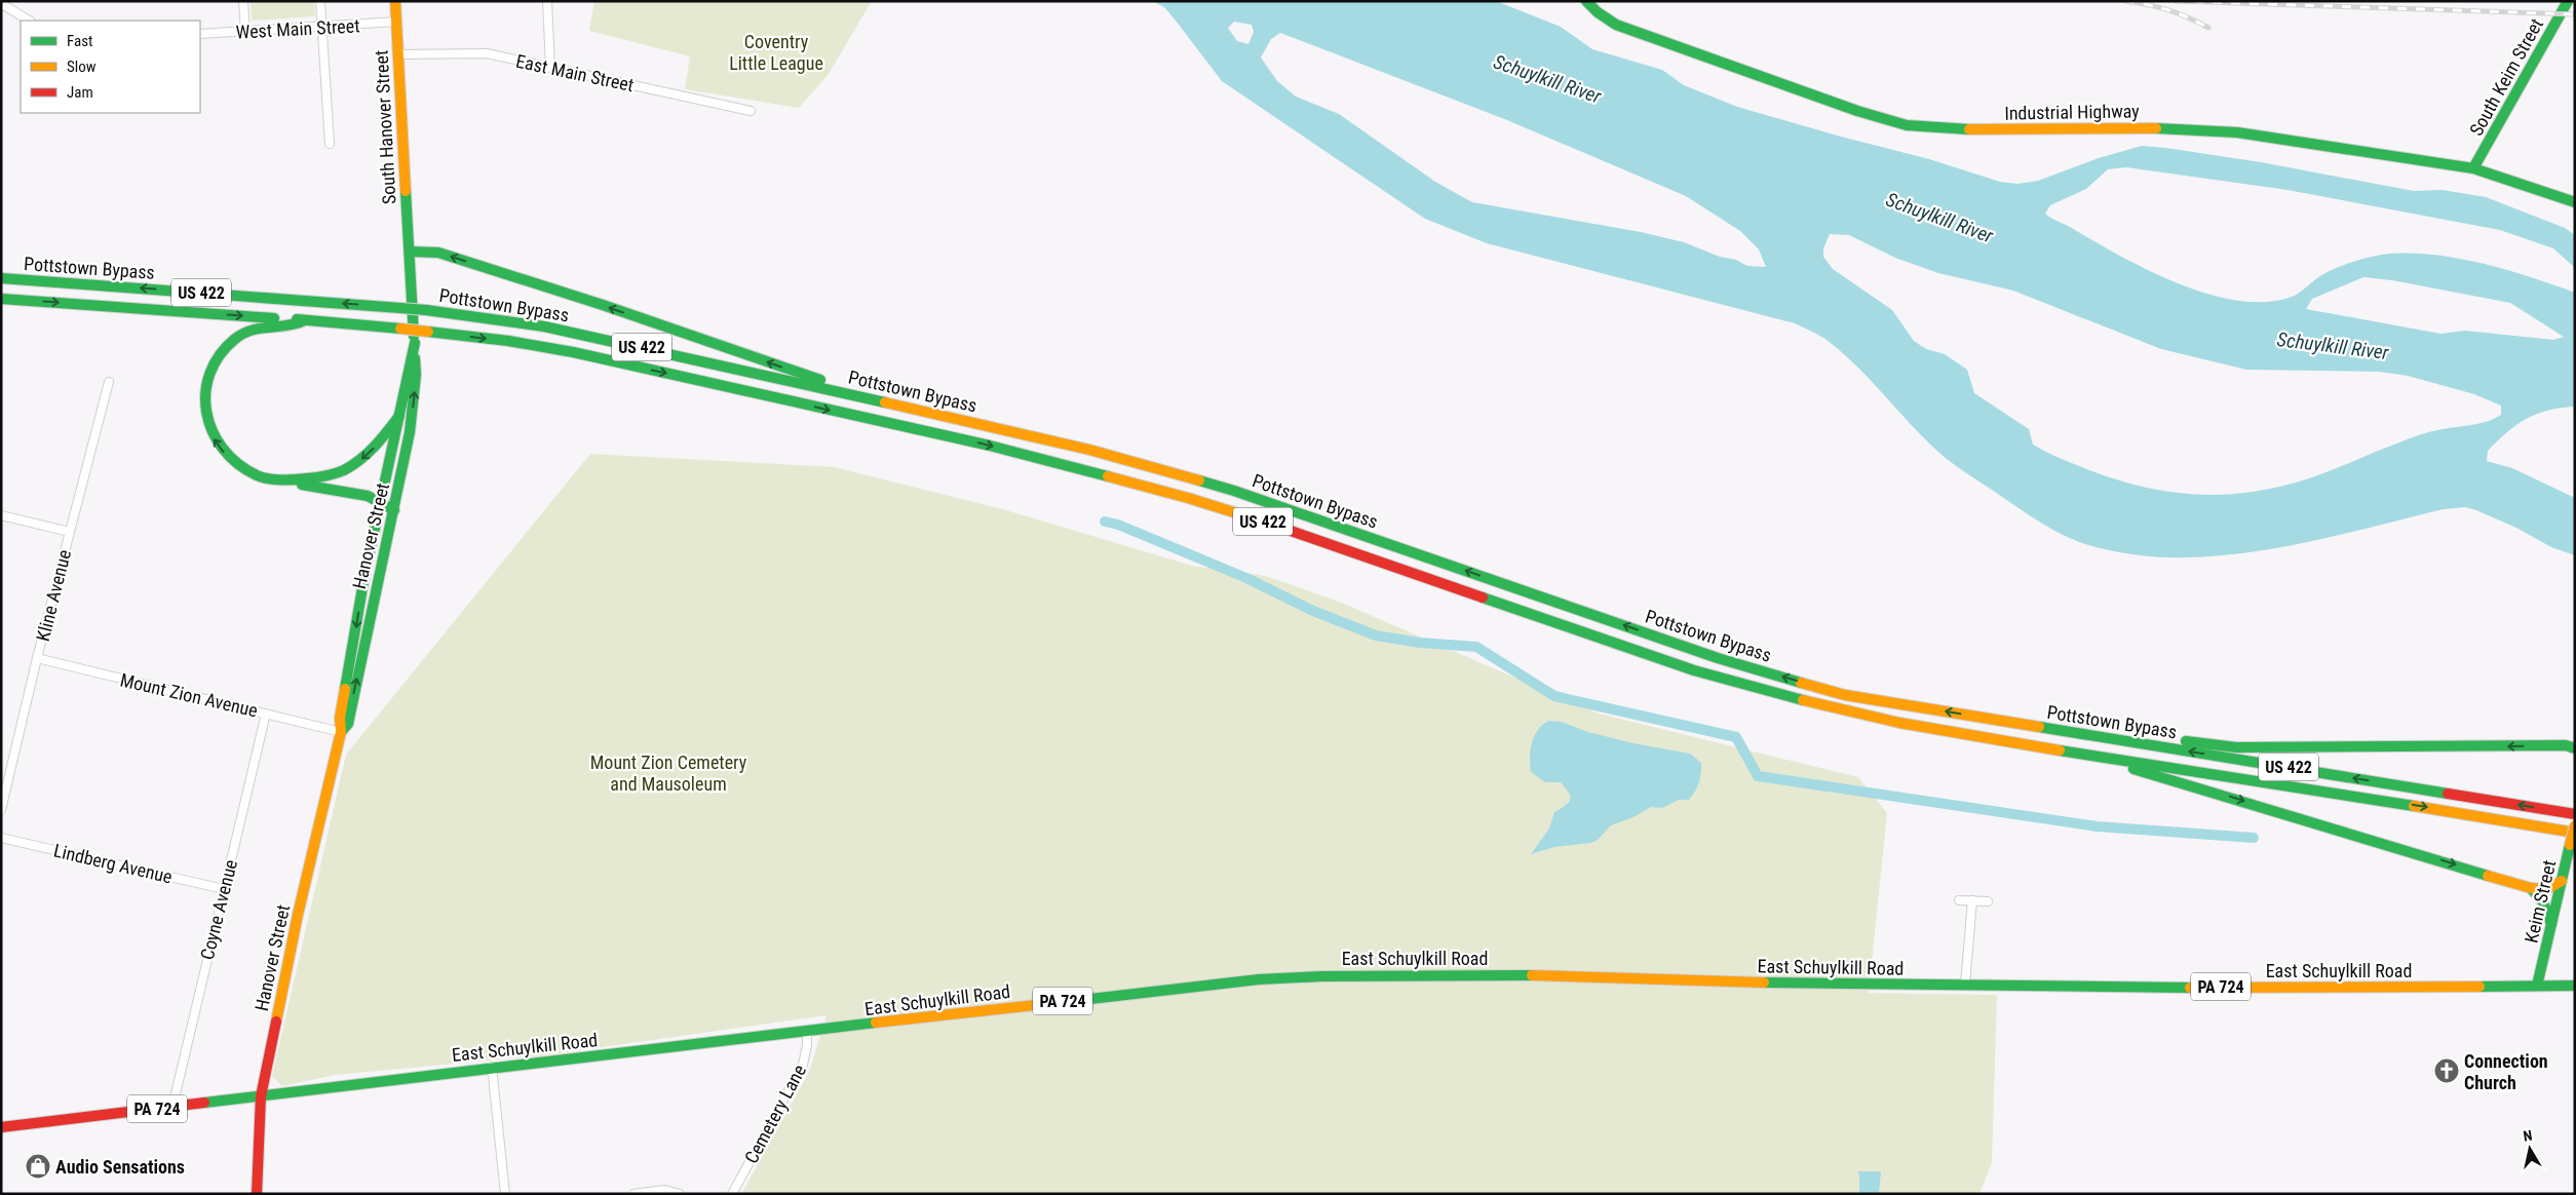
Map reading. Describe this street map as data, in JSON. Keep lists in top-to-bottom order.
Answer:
{
  "streets": {
    "main road": [
      "South Keim Street",
      "Industrial Highway",
      "South Hanover Street",
      "Pottstown Bypass",
      "US 422",
      "Hanover Street",
      "Keim Street",
      "East Schuylkill Road",
      "PA 724"
    ],
    "street": [
      "West Main Street",
      "East Main Street",
      "Kline Avenue",
      "Mount Zion Avenue",
      "Lindberg Avenue",
      "Coyne Avenue",
      "Cemetery Lane"
    ]
  },
  "crossings": [
    ["West Main Street", "South Hanover Street"],
    ["East Main Street", "South Hanover Street"],
    ["South Keim Street", "Industrial Highway"],
    ["South Hanover Street", "Hanover Street"],
    ["Hanover Street", "Mount Zion Avenue"],
    ["Hanover Street", "East Schuylkill Road"],
    ["Hanover Street", "PA 724"],
    ["Kline Avenue", "Mount Zion Avenue"],
    ["Mount Zion Avenue", "Coyne Avenue"],
    ["Lindberg Avenue", "Coyne Avenue"],
    ["Keim Street", "East Schuylkill Road"],
    ["Coyne Avenue", "PA 724"],
    ["East Schuylkill Road", "PA 724"],
    ["East Schuylkill Road", "Cemetery Lane"]
  ],
  "water": ["Schuylkill River"],
  "parks": ["Coventry Little League", "Mount Zion Cemetery and Mausoleum"],
  "places": {
    "church": ["Connection Church"],
    "shop": ["Audio Sensations"]
  },
  "legend": ["Fast", "Slow", "Jam"],
  "north": "top"
}
